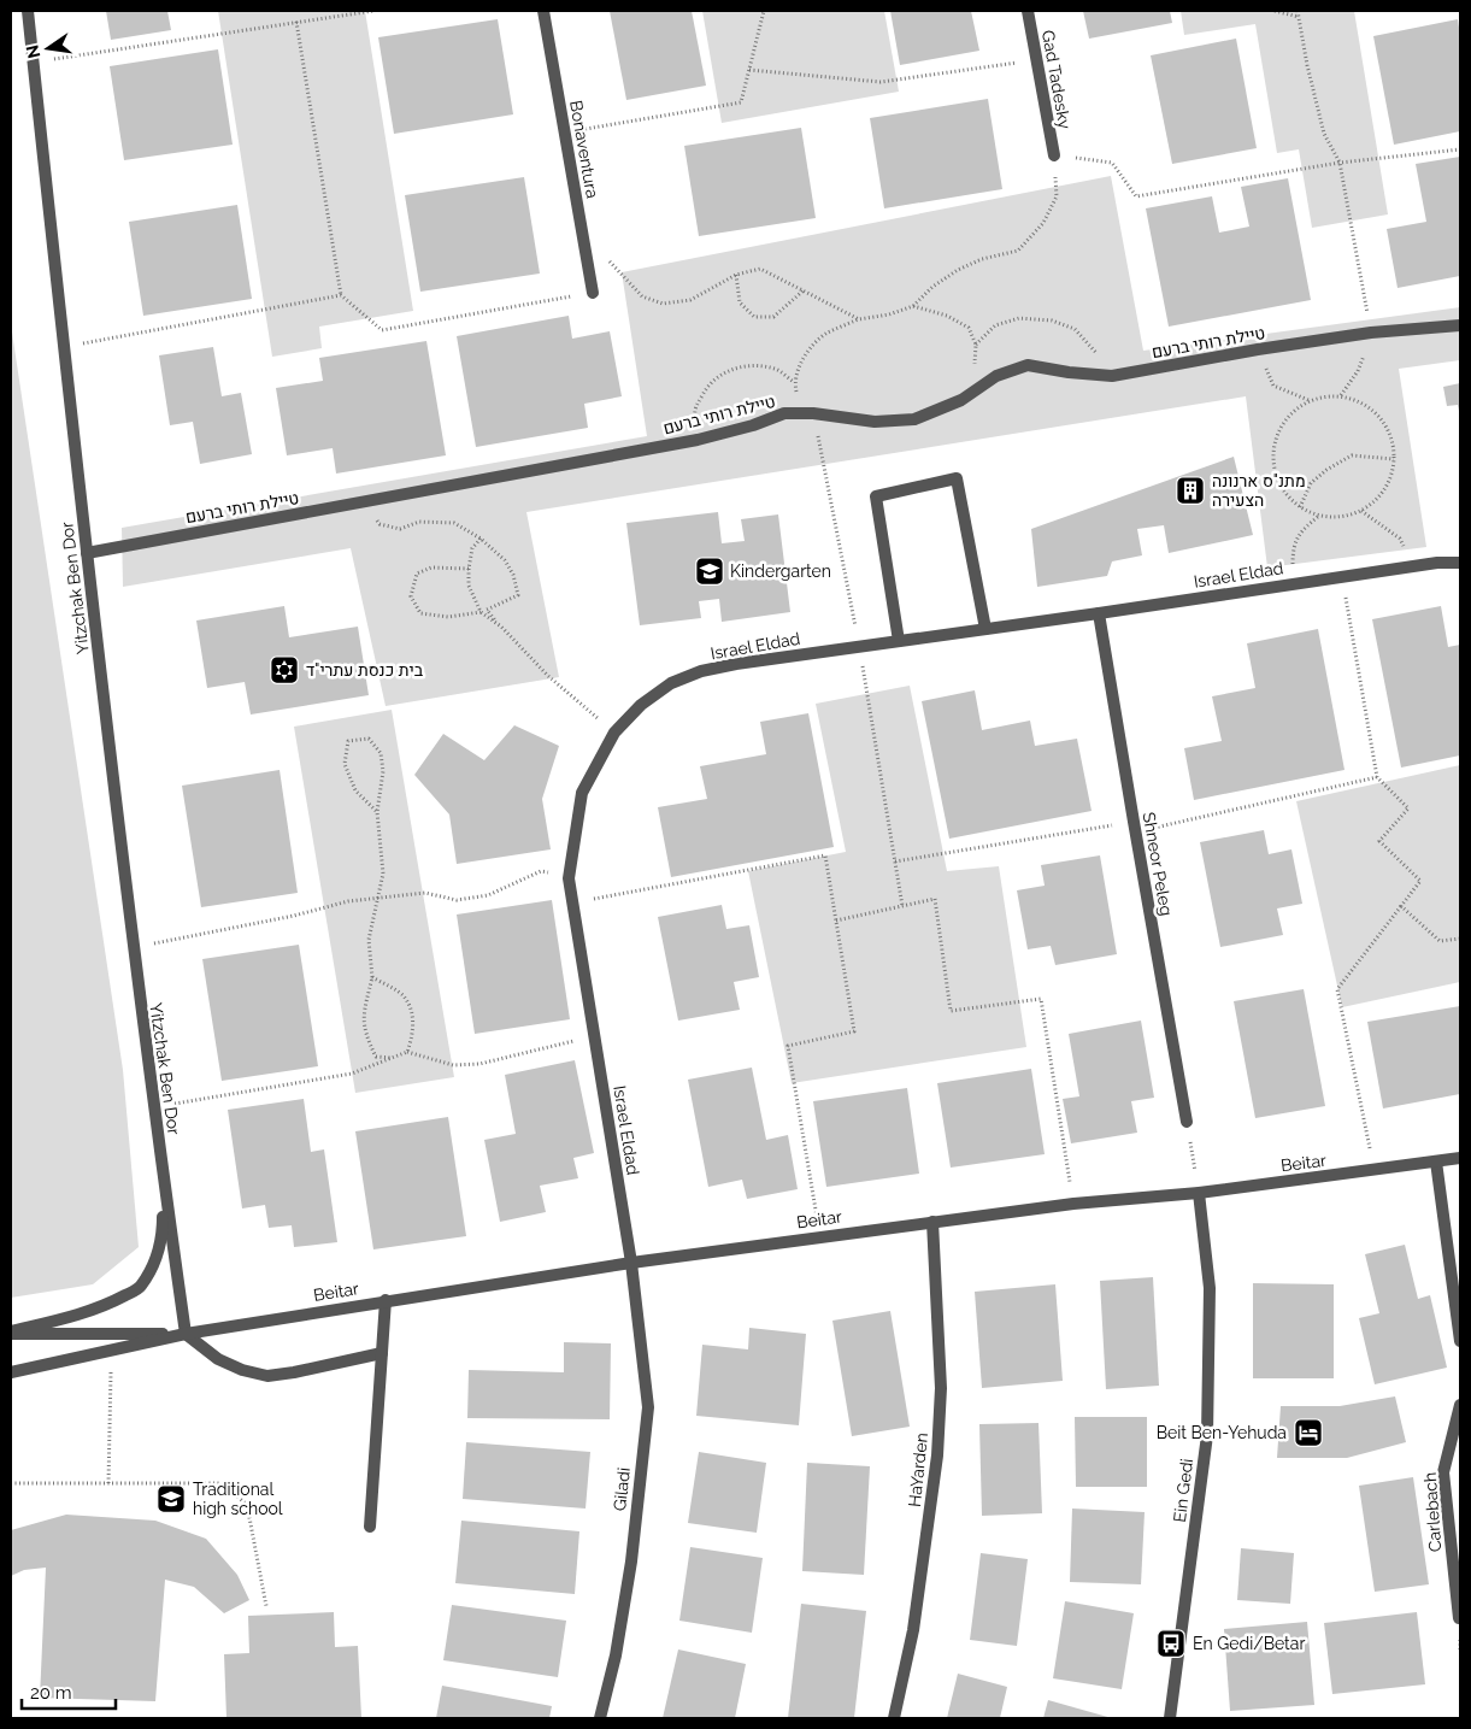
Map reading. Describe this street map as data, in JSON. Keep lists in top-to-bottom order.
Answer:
{
  "streets": {
    "street": [
      "Gad Tadesky",
      "Bonaventura",
      "טיילת רותי ברעם",
      "Israel Eldad",
      "Yitzchak Ben Dor",
      "Shneor Peleg",
      "Beitar",
      "HaYarden",
      "Giladi",
      "Ein Gedi",
      "Carlebach"
    ]
  },
  "crossings": [
    ["טיילת רותי ברעם", "Yitzchak Ben Dor"],
    ["Israel Eldad", "Shneor Peleg"],
    ["Israel Eldad", "Beitar"],
    ["Israel Eldad", "Giladi"],
    ["Yitzchak Ben Dor", "Beitar"],
    ["Beitar", "HaYarden"],
    ["Beitar", "Giladi"],
    ["Beitar", "Ein Gedi"]
  ],
  "places": {
    "building": ["מתנ\"ס ארנונה הצעירה"],
    "school or university": ["Kindergarten", "Traditional high school"],
    "synagogue": ["בית כנסת עתרי\"ד"],
    "hotel": ["Beit Ben-Yehuda"],
    "bus stop": ["En Gedi/Betar"]
  },
  "scale_bar": "20 m",
  "north": "left"
}
